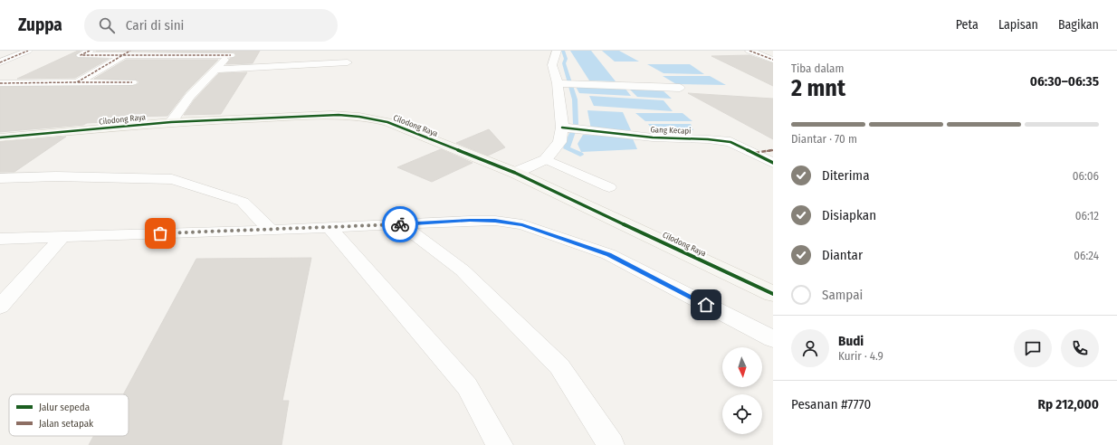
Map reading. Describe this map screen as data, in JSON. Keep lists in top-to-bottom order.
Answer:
{
  "streets": {
    "street": ["Cilodong Raya", "Gang Kecapi"]
  },
  "legend": ["Jalur sepeda", "Jalan setapak"],
  "north": "bottom",
  "page": {
    "header": "Zuppa",
    "search": "Cari di sini",
    "nav": ["Peta", "Lapisan", "Bagikan"],
    "heading": ["2 mnt", "Tiba dalam", "06:30–06:35"],
    "panel": [
      "Budi",
      "Kurir · 4.9",
      "Pesanan #7770",
      "Rp 212,000"
    ],
    "bar": "Diantar · 70 m",
    "list": [
      ["Diterima", "06:06"],
      ["Disiapkan", "06:12"],
      ["Diantar", "06:24"],
      "Sampai"
    ]
  }
}
